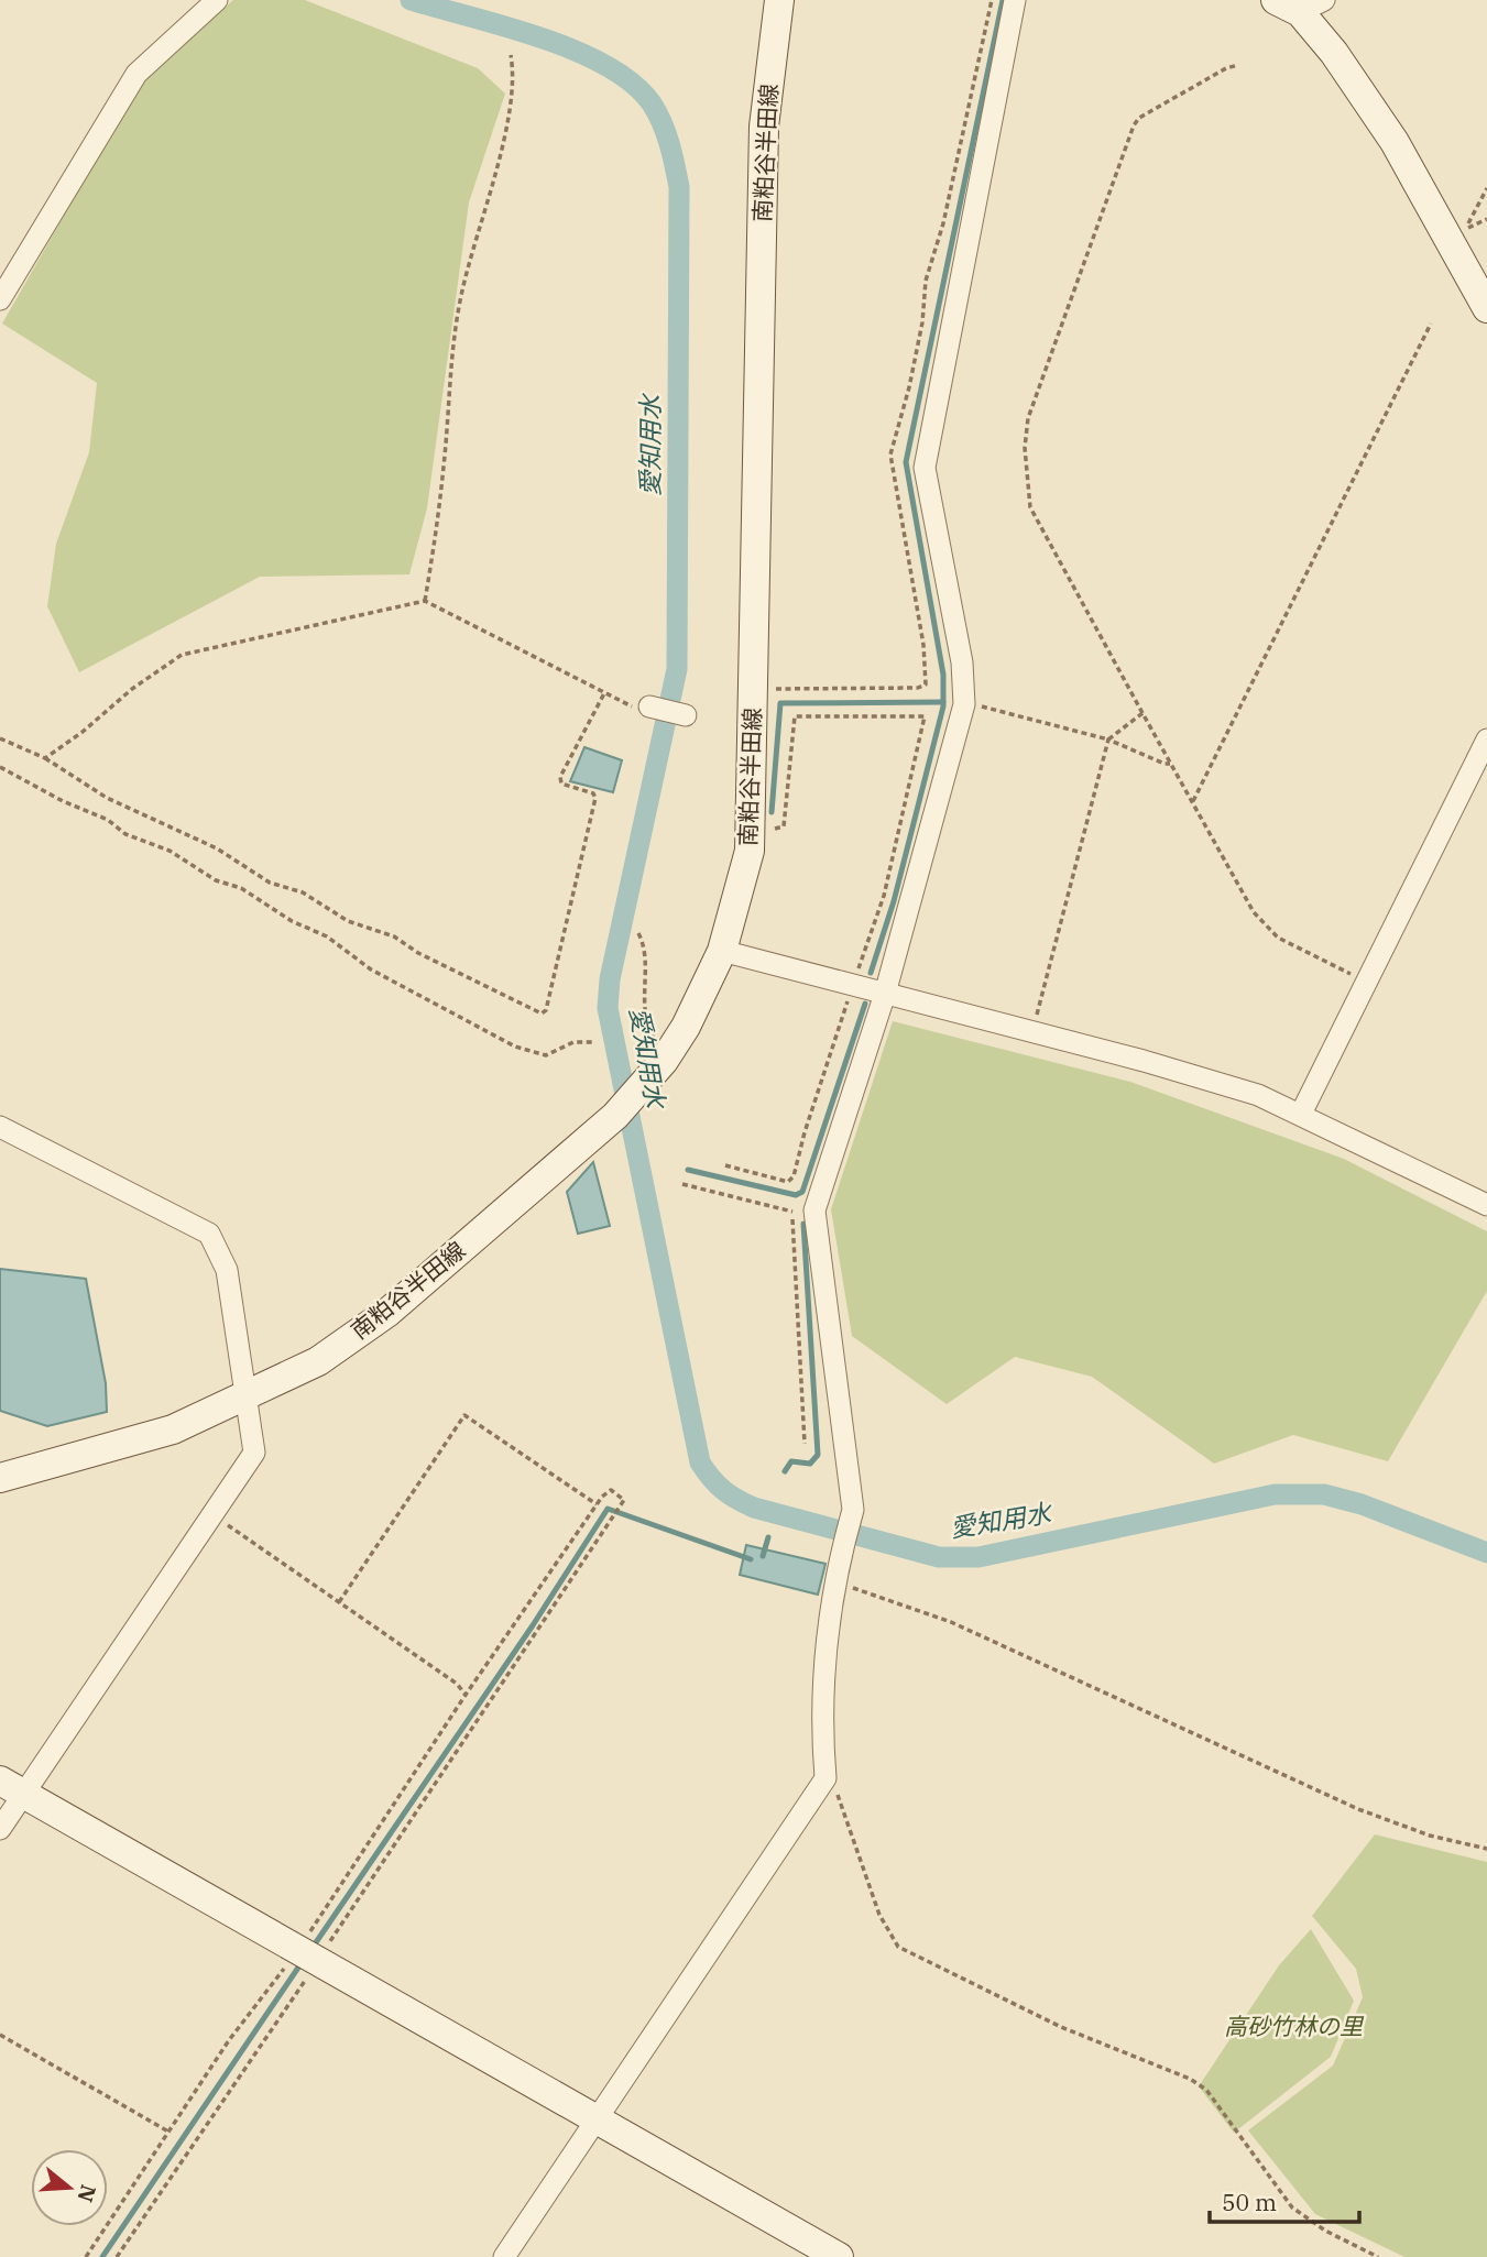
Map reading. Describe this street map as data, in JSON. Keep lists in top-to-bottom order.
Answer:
{
  "streets": {
    "main road": ["南粕谷半田線"]
  },
  "water": ["愛知用水"],
  "parks": ["高砂竹林の里"],
  "scale_bar": "50 m",
  "north": "right"
}
